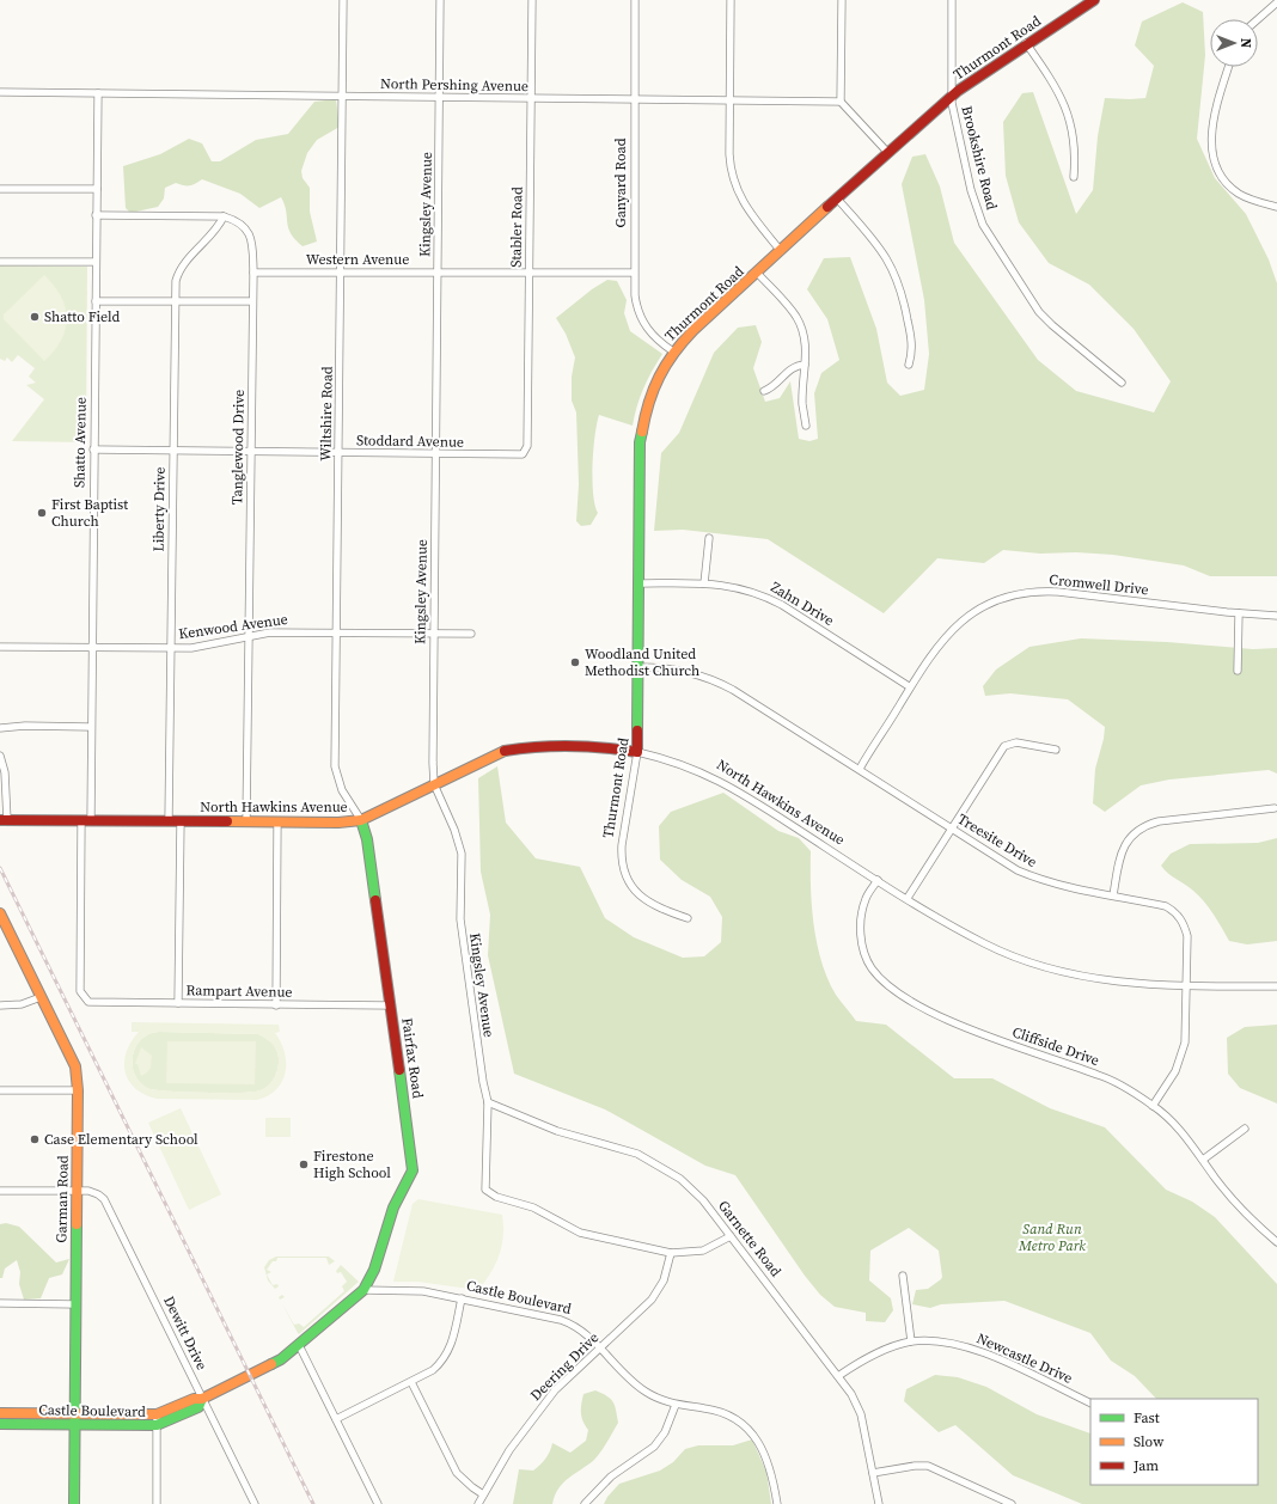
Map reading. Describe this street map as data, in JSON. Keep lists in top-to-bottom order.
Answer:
{
  "streets": {
    "street": [
      "Thurmont Road",
      "North Pershing Avenue",
      "Brookshire Road",
      "Ganyard Road",
      "Kingsley Avenue",
      "Stabler Road",
      "Western Avenue",
      "Wiltshire Road",
      "Stoddard Avenue",
      "Shatto Avenue",
      "Tanglewood Drive",
      "Liberty Drive",
      "Cromwell Drive",
      "Zahn Drive",
      "Kenwood Avenue",
      "North Hawkins Avenue",
      "Treesite Drive",
      "Rampart Avenue",
      "Cliffside Drive",
      "Fairfax Road",
      "Garman Road",
      "Garnette Road",
      "Castle Boulevard",
      "Dewitt Drive",
      "Newcastle Drive",
      "Deering Drive"
    ]
  },
  "crossings": [
    ["Thurmont Road", "Brookshire Road"],
    ["Thurmont Road", "Ganyard Road"],
    ["Thurmont Road", "Zahn Drive"],
    ["Thurmont Road", "North Hawkins Avenue"],
    ["Thurmont Road", "Treesite Drive"],
    ["North Pershing Avenue", "Ganyard Road"],
    ["North Pershing Avenue", "Kingsley Avenue"],
    ["North Pershing Avenue", "Stabler Road"],
    ["North Pershing Avenue", "Wiltshire Road"],
    ["North Pershing Avenue", "Shatto Avenue"],
    ["Ganyard Road", "Western Avenue"],
    ["Kingsley Avenue", "Western Avenue"],
    ["Kingsley Avenue", "Stoddard Avenue"],
    ["Kingsley Avenue", "Kenwood Avenue"],
    ["Kingsley Avenue", "North Hawkins Avenue"],
    ["Kingsley Avenue", "Garnette Road"],
    ["Kingsley Avenue", "Deering Drive"],
    ["Stabler Road", "Western Avenue"],
    ["Stabler Road", "Stoddard Avenue"],
    ["Western Avenue", "Wiltshire Road"],
    ["Western Avenue", "Tanglewood Drive"],
    ["Wiltshire Road", "Stoddard Avenue"],
    ["Wiltshire Road", "Kenwood Avenue"],
    ["Wiltshire Road", "North Hawkins Avenue"],
    ["Wiltshire Road", "Fairfax Road"],
    ["Stoddard Avenue", "Shatto Avenue"],
    ["Stoddard Avenue", "Tanglewood Drive"],
    ["Stoddard Avenue", "Liberty Drive"],
    ["Shatto Avenue", "Tanglewood Drive"],
    ["Shatto Avenue", "Kenwood Avenue"],
    ["Shatto Avenue", "North Hawkins Avenue"],
    ["Shatto Avenue", "Rampart Avenue"],
    ["Tanglewood Drive", "Liberty Drive"],
    ["Tanglewood Drive", "Kenwood Avenue"],
    ["Tanglewood Drive", "North Hawkins Avenue"],
    ["Liberty Drive", "Kenwood Avenue"],
    ["Liberty Drive", "North Hawkins Avenue"],
    ["Cromwell Drive", "Zahn Drive"],
    ["Cromwell Drive", "Treesite Drive"],
    ["North Hawkins Avenue", "Treesite Drive"],
    ["North Hawkins Avenue", "Cliffside Drive"],
    ["North Hawkins Avenue", "Fairfax Road"],
    ["Treesite Drive", "Cliffside Drive"],
    ["Rampart Avenue", "Fairfax Road"],
    ["Fairfax Road", "Castle Boulevard"],
    ["Garman Road", "Castle Boulevard"],
    ["Garman Road", "Dewitt Drive"],
    ["Garnette Road", "Newcastle Drive"],
    ["Castle Boulevard", "Dewitt Drive"],
    ["Castle Boulevard", "Deering Drive"]
  ],
  "parks": ["Sand Run Metro Park"],
  "places": [
    "Shatto Field",
    "First Baptist Church",
    "Woodland United Methodist Church",
    "Case Elementary School",
    "Firestone High School"
  ],
  "legend": ["Fast", "Slow", "Jam"],
  "north": "right"
}
